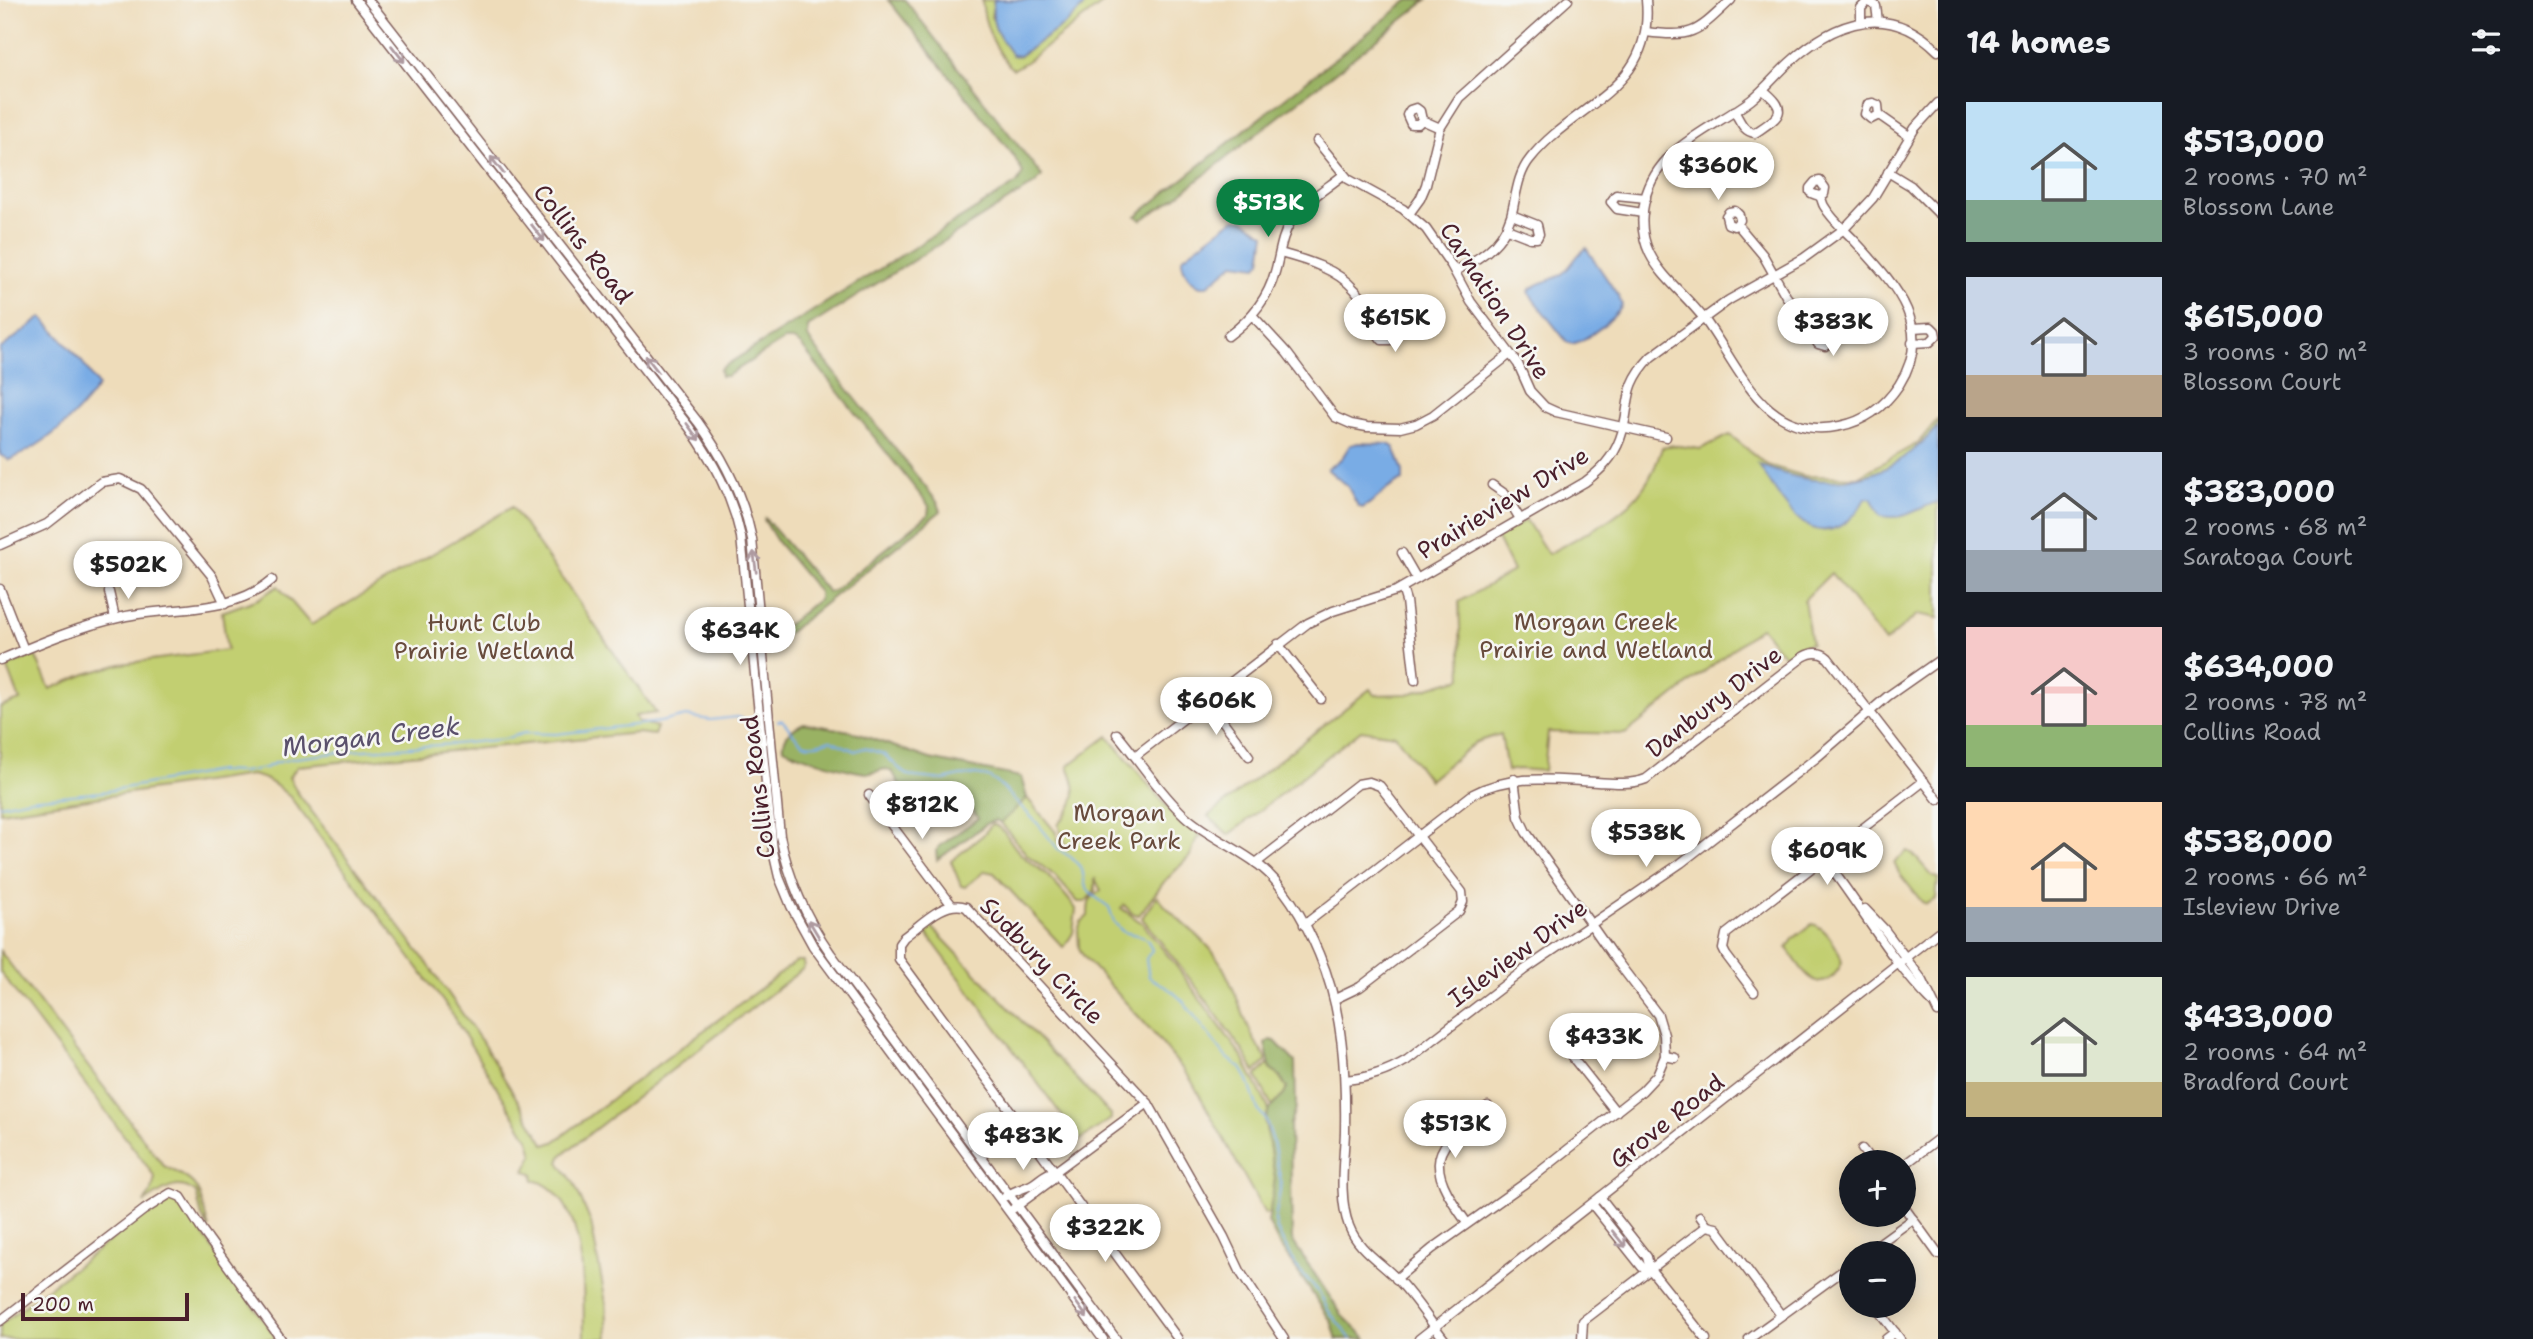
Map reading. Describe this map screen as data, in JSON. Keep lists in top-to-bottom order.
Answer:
{
  "streets": {
    "street": [
      "Collins Road",
      "Carnation Drive",
      "Prairieview Drive",
      "Danbury Drive",
      "Isleview Drive",
      "Sudbury Circle",
      "Grove Road"
    ]
  },
  "crossings": [
    ["Carnation Drive", "Prairieview Drive"],
    ["Danbury Drive", "Isleview Drive"]
  ],
  "water": ["Morgan Creek"],
  "parks": ["Morgan Creek Prairie and Wetland", "Hunt Club Prairie Wetland", "Morgan Creek Park"],
  "scale_bar": "200 m",
  "page": {
    "heading": "14 homes",
    "list": [
      {
        "name": "$513,000",
        "note": "2 rooms · 70 m² · Blossom Lane"
      },
      {
        "name": "$615,000",
        "note": "3 rooms · 80 m² · Blossom Court"
      },
      {
        "name": "$383,000",
        "note": "2 rooms · 68 m² · Saratoga Court"
      },
      {
        "name": "$634,000",
        "note": "2 rooms · 78 m² · Collins Road"
      },
      {
        "name": "$538,000",
        "note": "2 rooms · 66 m² · Isleview Drive"
      },
      {
        "name": "$433,000",
        "note": "2 rooms · 64 m² · Bradford Court"
      }
    ],
    "price": [
      "$360K",
      "$513K",
      "$615K",
      "$383K",
      "$502K",
      "$634K",
      "$606K",
      "$812K",
      "$538K",
      "$609K",
      "$433K",
      "$513K",
      "$483K",
      "$322K"
    ],
    "map_buttons": ["+", "−"],
    "scale": "200 m"
  }
}
